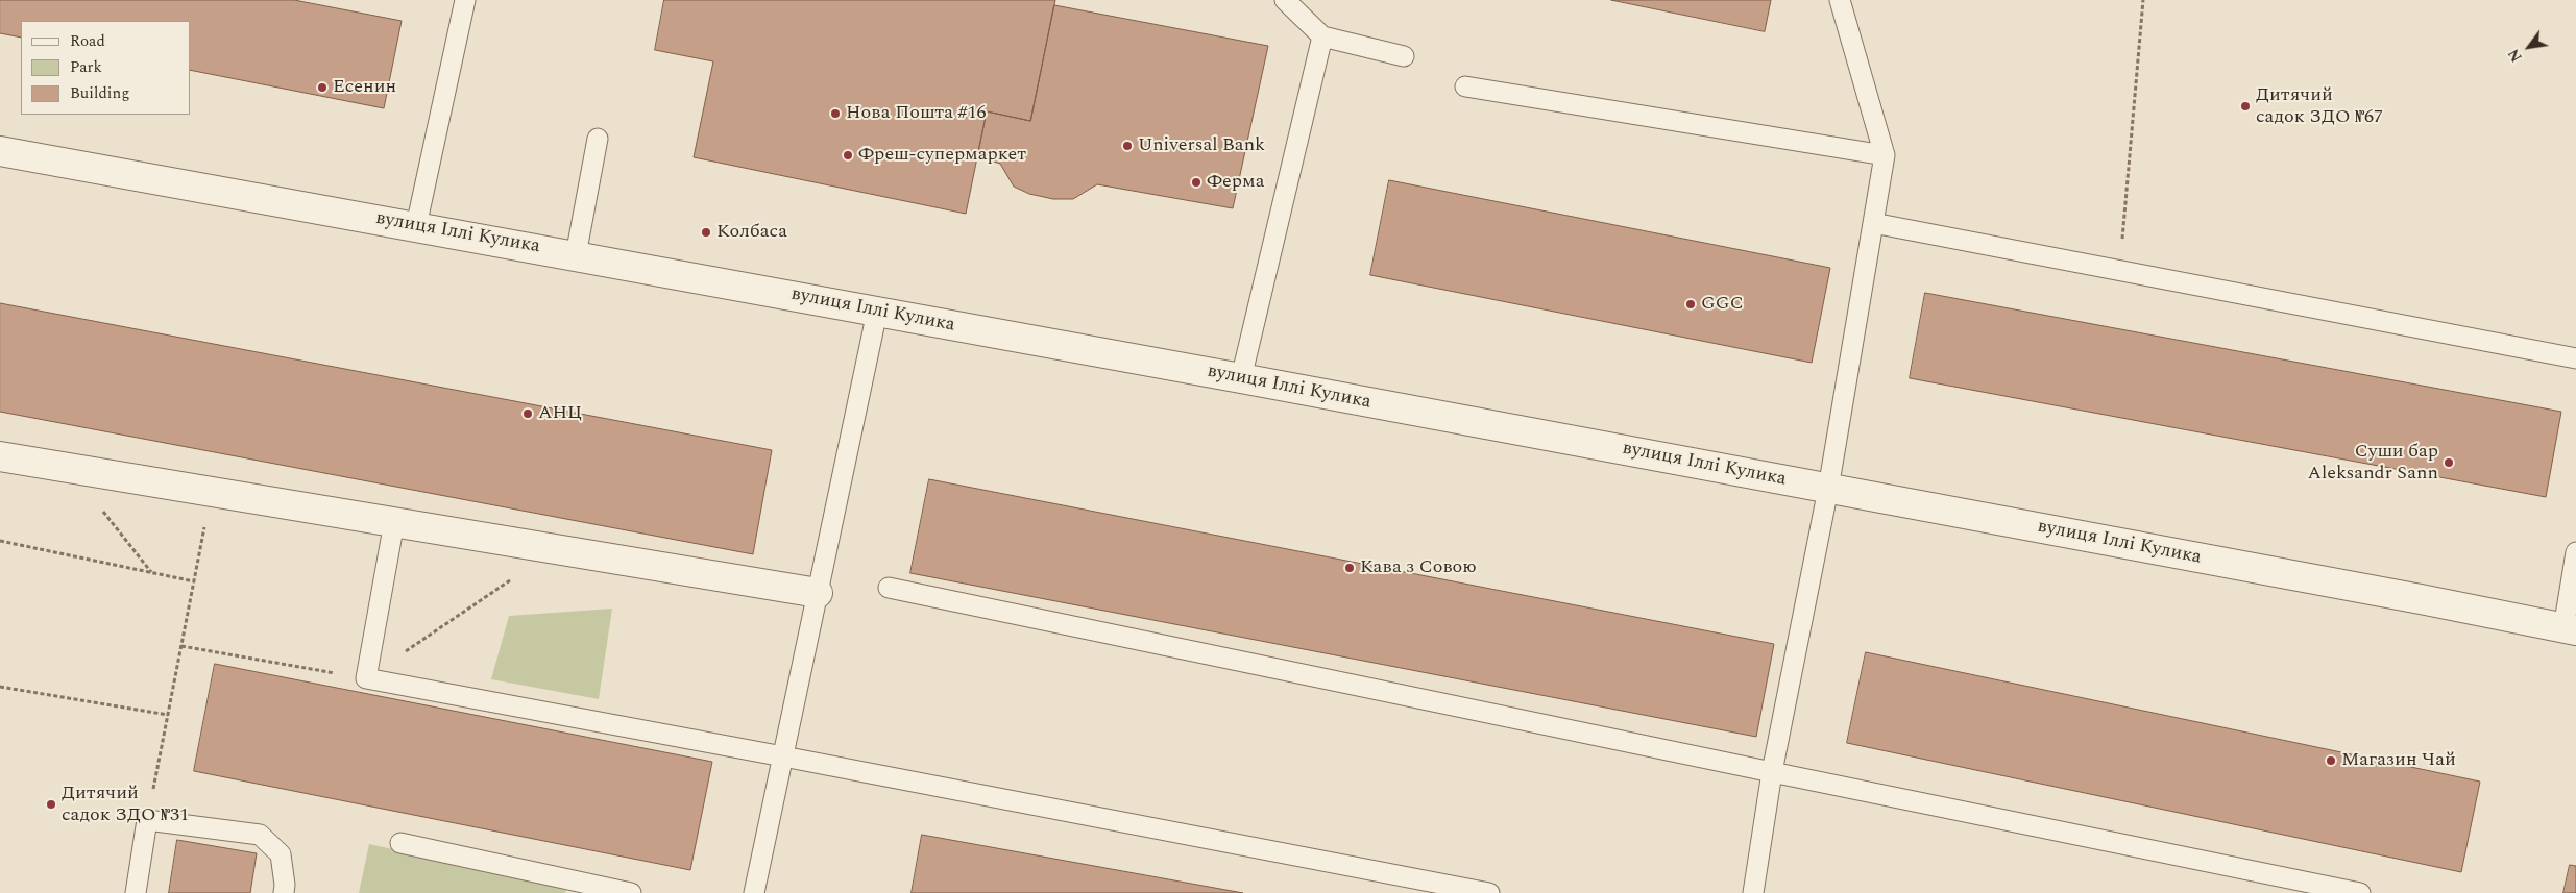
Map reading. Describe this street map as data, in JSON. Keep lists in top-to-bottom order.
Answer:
{
  "streets": {
    "street": ["вулиця Іллі Кулика"]
  },
  "places": [
    "Есенин",
    "Дитячий садок ЗДО №67",
    "Нова Пошта #16",
    "Universal Bank",
    "Фреш-супермаркет",
    "Ферма",
    "Колбаса",
    "GGC",
    "АНЦ",
    "Суши бар Aleksandr Sann",
    "Кава з Совою",
    "Магазин Чай",
    "Дитячий садок ЗДО №31"
  ],
  "legend": ["Road", "Park", "Building"],
  "north": "bottom left"
}
